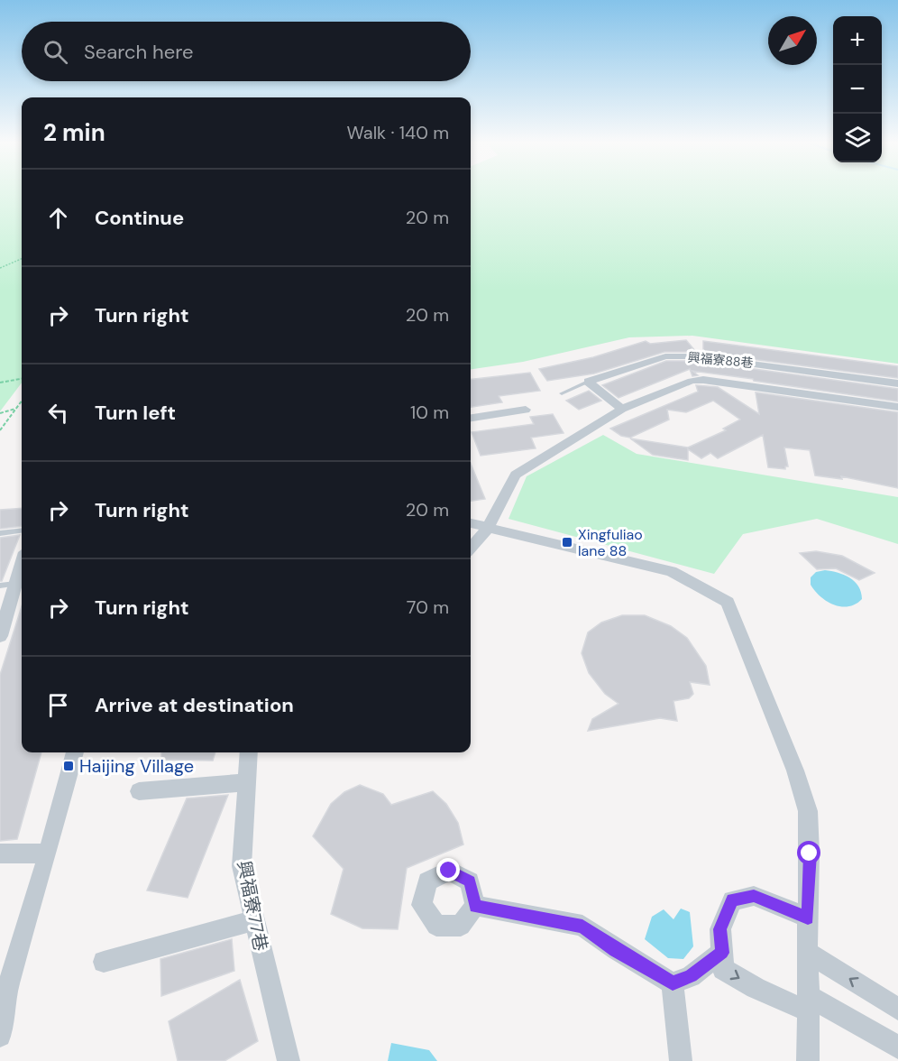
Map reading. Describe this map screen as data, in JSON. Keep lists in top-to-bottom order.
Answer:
{
  "streets": {
    "street": ["興福寮88巷", "興福寮77巷"]
  },
  "places": {
    "transit": ["Xingfuliao lane 88", "Haijing Village"]
  },
  "north": "top right",
  "page": {
    "map_buttons": ["+", "−"],
    "search": "Search here",
    "heading": ["2 min", "Walk · 140 m"],
    "list": [
      ["Continue", "20 m"],
      ["Turn right", "20 m"],
      ["Turn left", "10 m"],
      ["Turn right", "20 m"],
      ["Turn right", "70 m"],
      "Arrive at destination"
    ]
  }
}
